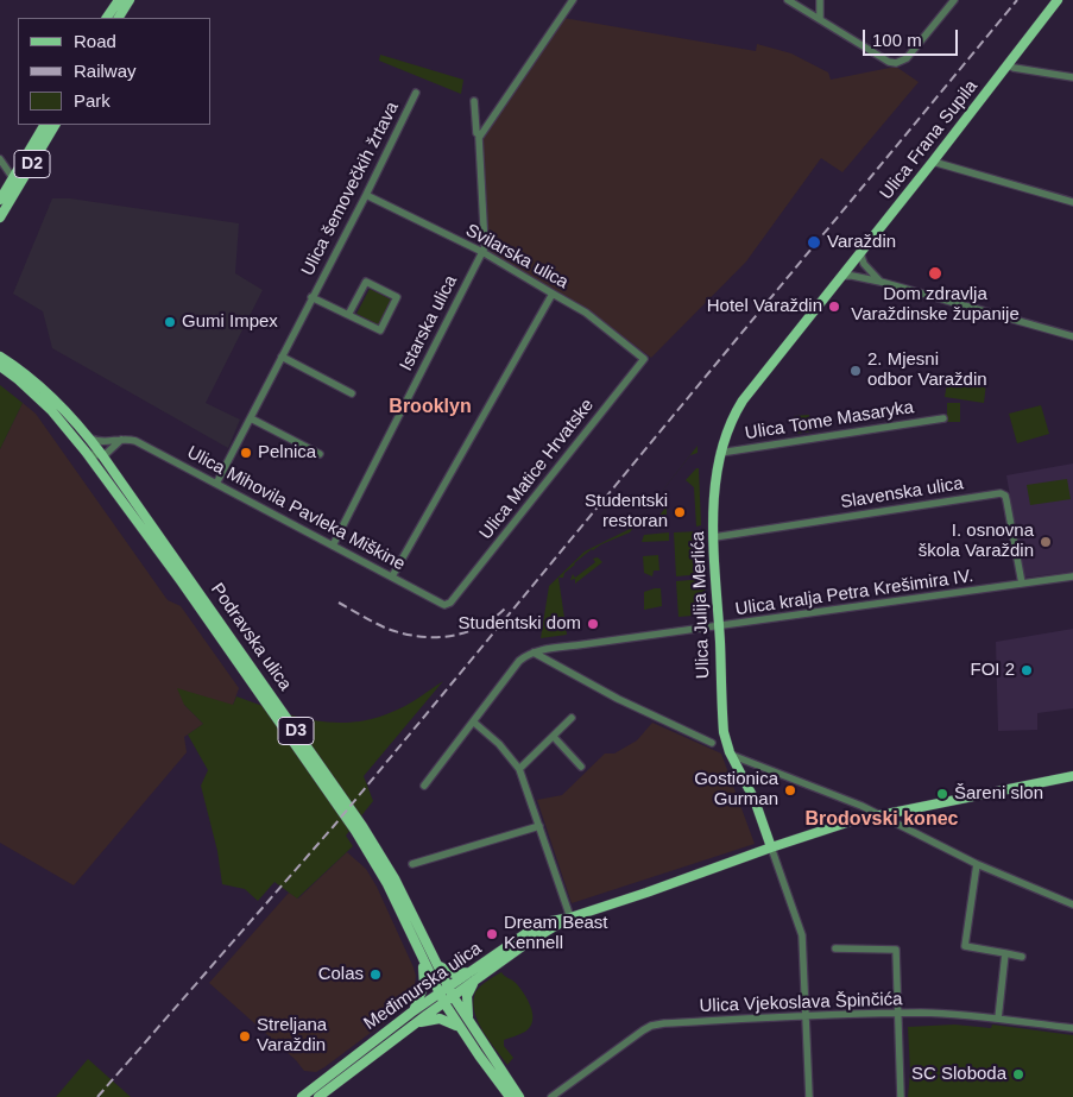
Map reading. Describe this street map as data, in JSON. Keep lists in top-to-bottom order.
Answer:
{
  "streets": {
    "main road": [
      "Ulica Frana Supila",
      "D2",
      "Ulica Julija Merlića",
      "Podravska ulica",
      "D3",
      "Međimurska ulica"
    ],
    "street": [
      "Ulica šemovečkih žrtava",
      "Svilarska ulica",
      "Istarska ulica",
      "Ulica Tome Masaryka",
      "Ulica Matice Hrvatske",
      "Slavenska ulica",
      "Ulica Mihovila Pavleka Miškine",
      "Ulica kralja Petra Krešimira IV.",
      "Ulica Vjekoslava Špinčića"
    ]
  },
  "crossings": [
    ["Ulica Frana Supila", "Ulica Julija Merlića"],
    ["Ulica šemovečkih žrtava", "Svilarska ulica"],
    ["Ulica šemovečkih žrtava", "Ulica Mihovila Pavleka Miškine"],
    ["Svilarska ulica", "Istarska ulica"],
    ["Svilarska ulica", "Ulica Matice Hrvatske"],
    ["Istarska ulica", "Ulica Mihovila Pavleka Miškine"],
    ["Ulica Tome Masaryka", "Ulica Julija Merlića"],
    ["Ulica Matice Hrvatske", "Ulica Mihovila Pavleka Miškine"],
    ["Slavenska ulica", "Ulica kralja Petra Krešimira IV."],
    ["Slavenska ulica", "Ulica Julija Merlića"],
    ["Ulica Mihovila Pavleka Miškine", "Podravska ulica"],
    ["Ulica kralja Petra Krešimira IV.", "Ulica Julija Merlića"],
    ["Ulica Julija Merlića", "Međimurska ulica"],
    ["Podravska ulica", "D3"],
    ["Podravska ulica", "Međimurska ulica"],
    ["D3", "Međimurska ulica"]
  ],
  "districts": ["Brooklyn", "Brodovski konec"],
  "places": [
    "Varaždin",
    "Dom zdravlja Varaždinske županije",
    "Hotel Varaždin",
    "Gumi Impex",
    "2. Mjesni odbor Varaždin",
    "Pelnica",
    "Studentski restoran",
    "I. osnovna škola Varaždin",
    "Studentski dom",
    "FOI 2",
    "Gostionica Gurman",
    "Šareni slon",
    "Dream Beast Kennell",
    "Colas",
    "Streljana Varaždin",
    "SC Sloboda"
  ],
  "legend": ["Road", "Railway", "Park"],
  "scale_bar": "100 m"
}
